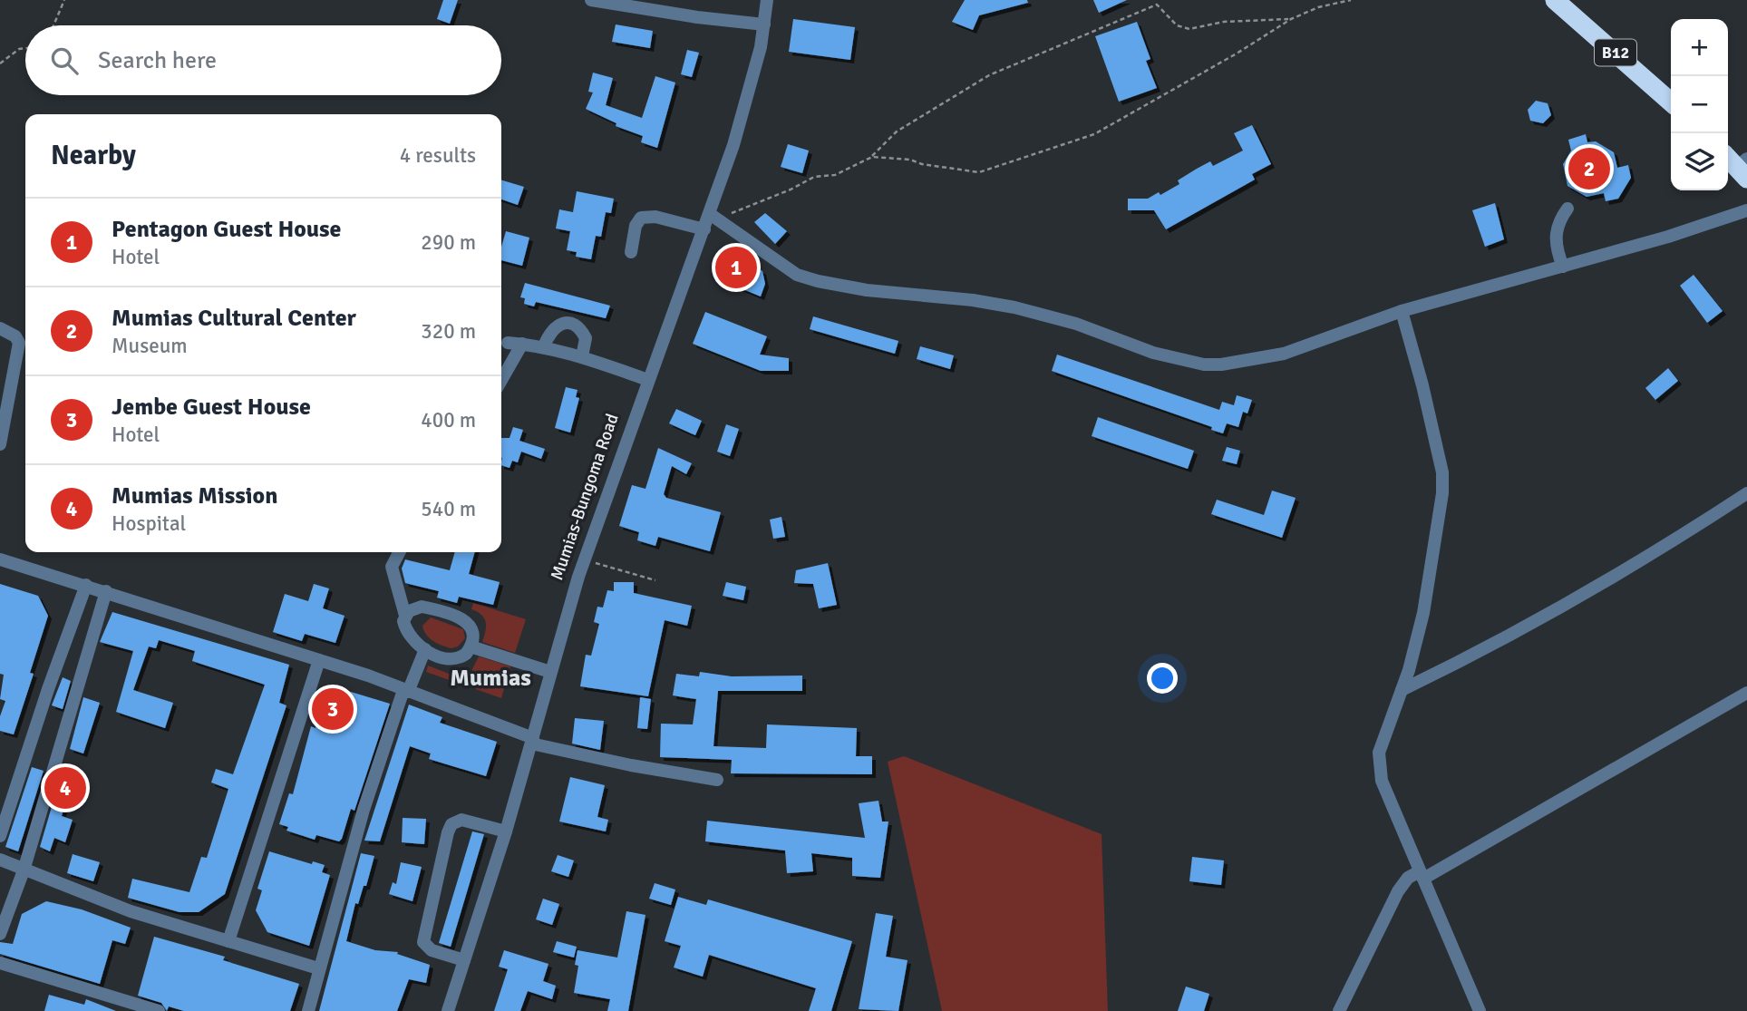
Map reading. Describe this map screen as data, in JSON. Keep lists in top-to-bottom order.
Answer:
{
  "streets": {
    "highway": ["B12"],
    "street": ["Mumias-Bungoma Road"]
  },
  "districts": ["Mumias"],
  "page": {
    "map_buttons": ["+", "−"],
    "search": "Search here",
    "heading": ["Nearby", "4 results"],
    "pins": [
      "2",
      "1",
      "3",
      "4"
    ],
    "list": [
      {
        "mark": "1",
        "name": "Pentagon Guest House",
        "note": "Hotel",
        "value": "290 m"
      },
      {
        "mark": "2",
        "name": "Mumias Cultural Center",
        "note": "Museum",
        "value": "320 m"
      },
      {
        "mark": "3",
        "name": "Jembe Guest House",
        "note": "Hotel",
        "value": "400 m"
      },
      {
        "mark": "4",
        "name": "Mumias Mission",
        "note": "Hospital",
        "value": "540 m"
      }
    ]
  }
}
